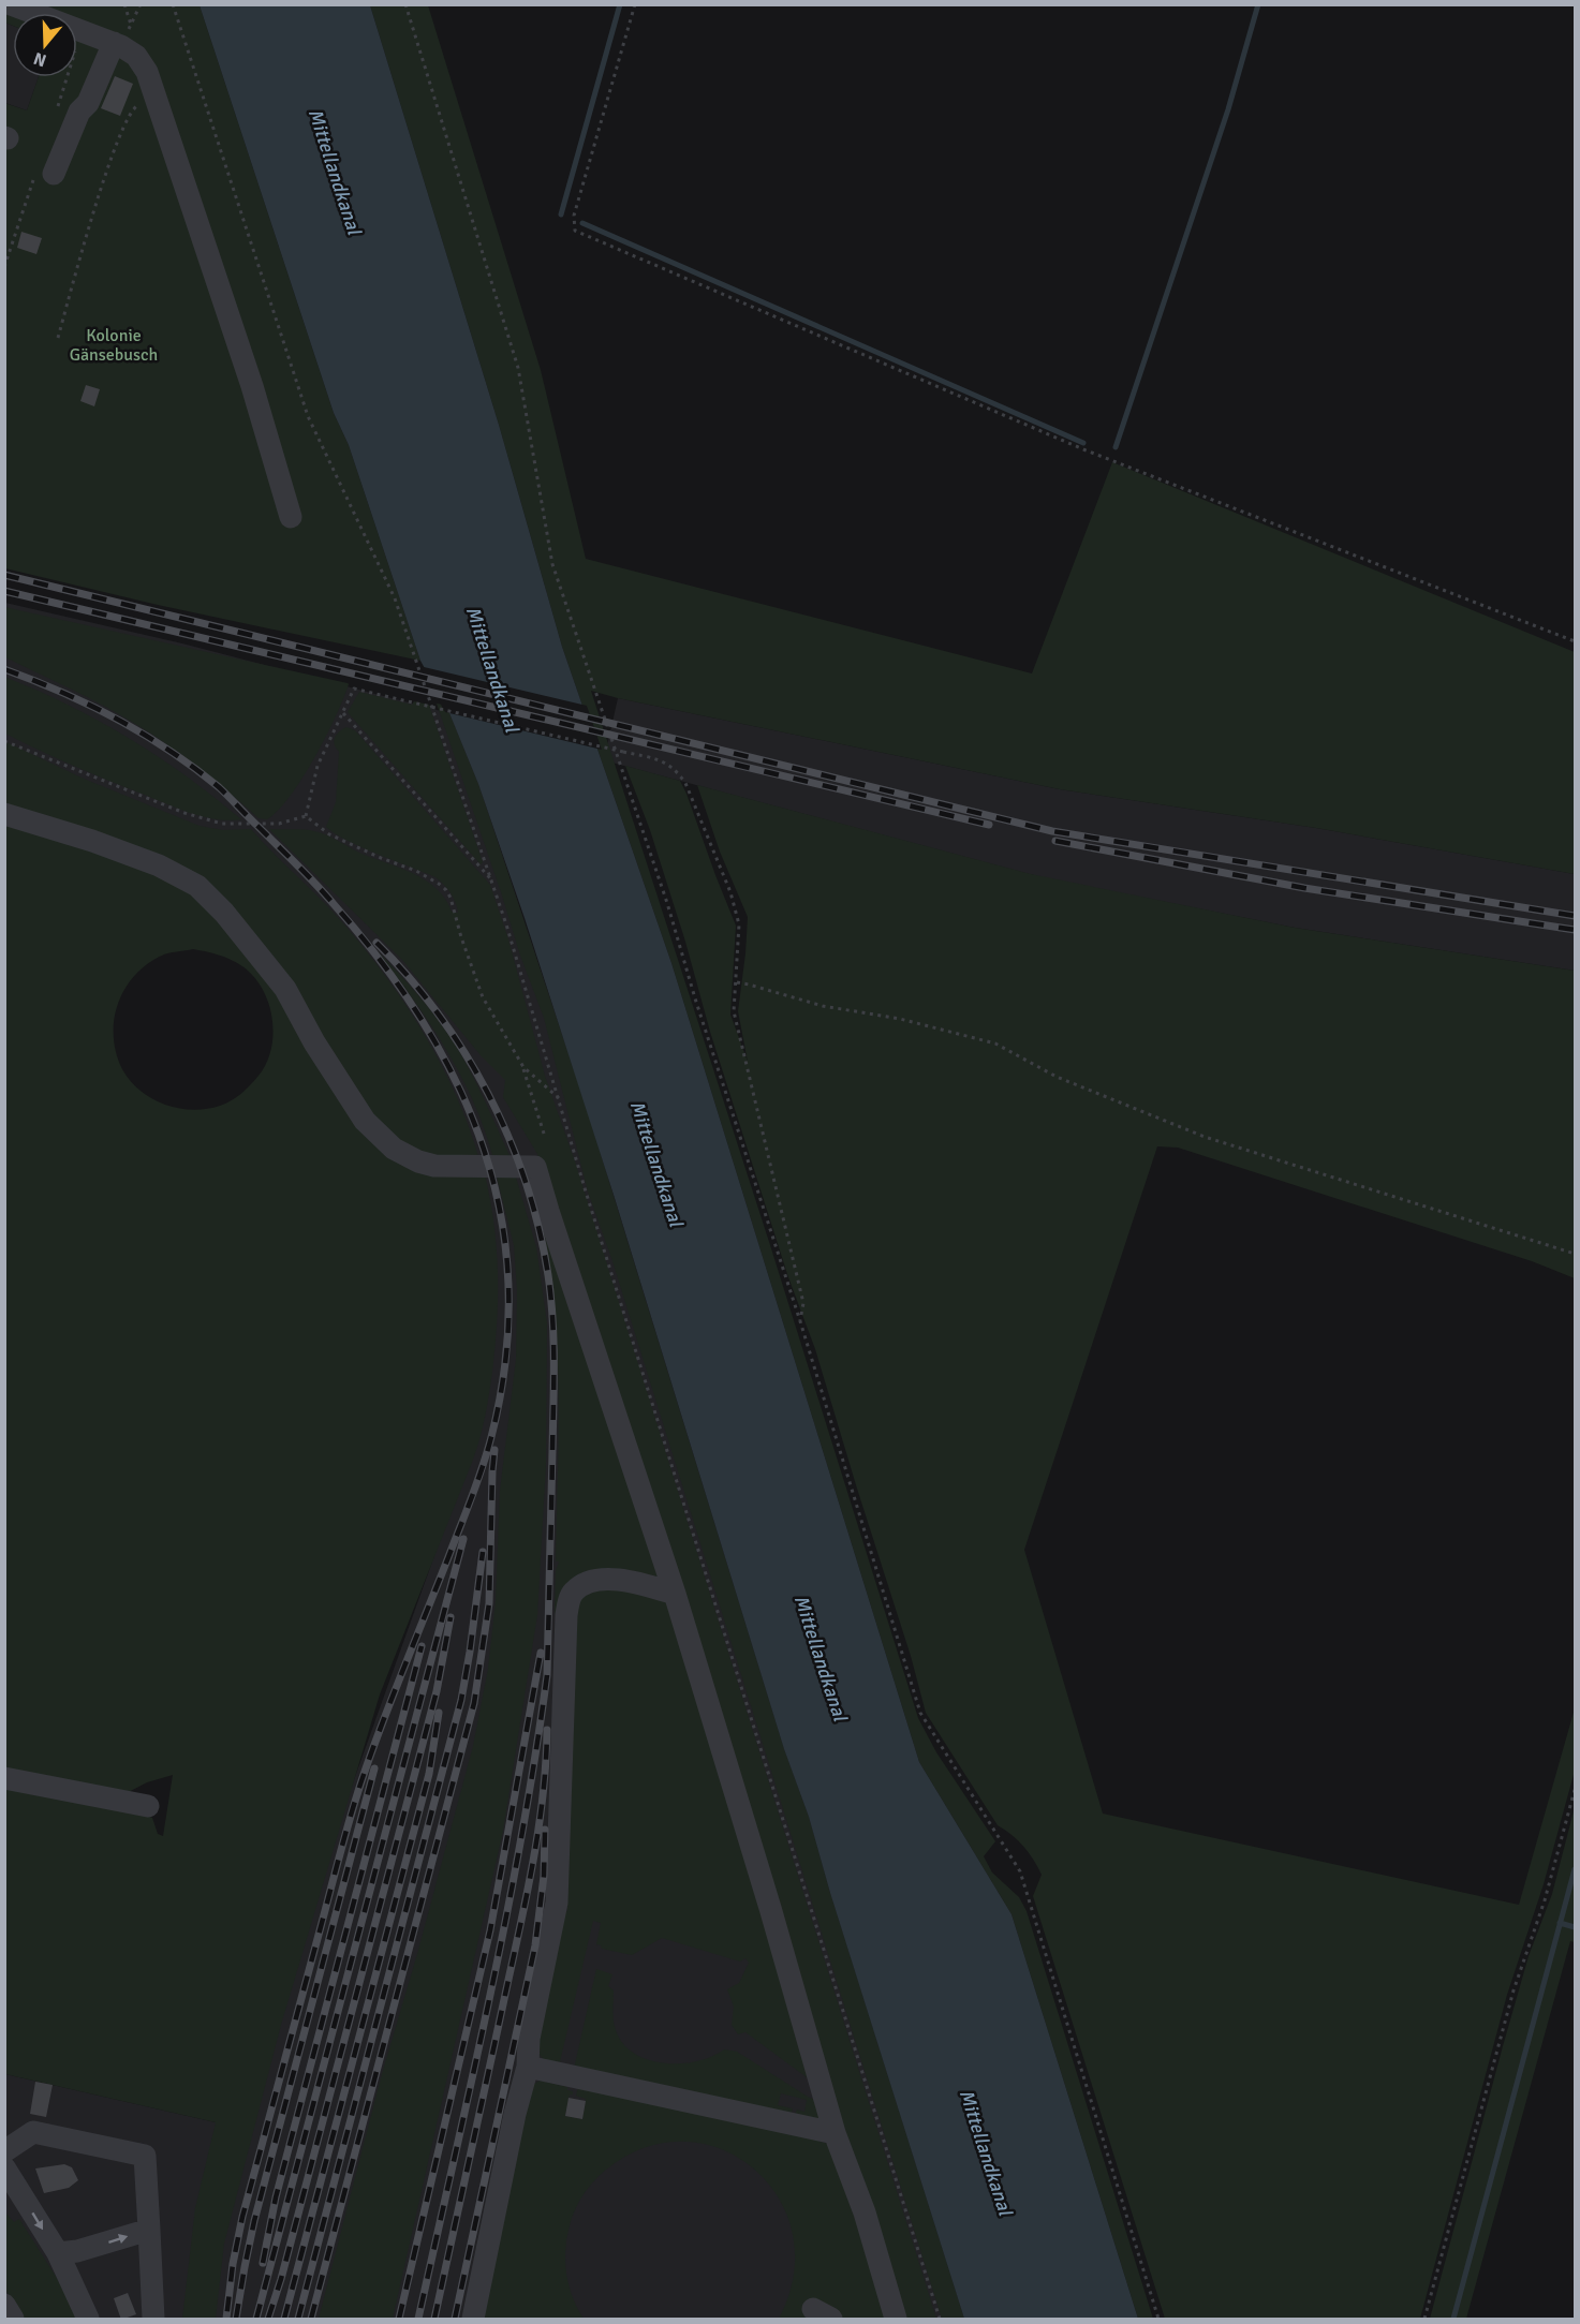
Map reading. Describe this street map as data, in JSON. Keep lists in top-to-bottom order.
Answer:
{
  "water": ["Mittellandkanal"],
  "parks": ["Kolonie Gänsebusch"],
  "north": "bottom"
}
